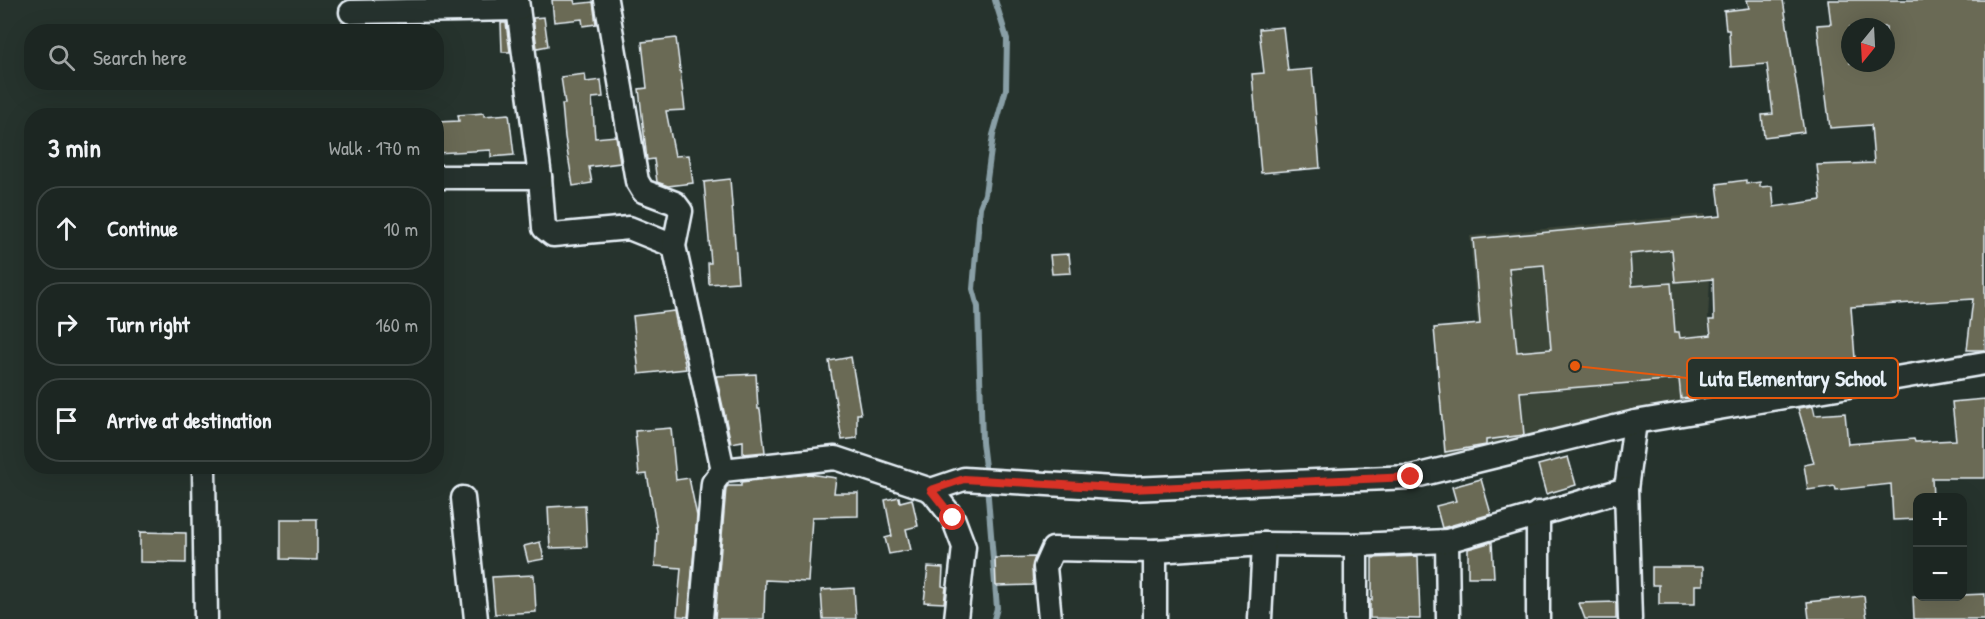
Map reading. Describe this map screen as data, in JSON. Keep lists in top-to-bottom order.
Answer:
{
  "places": ["Luta Elementary School"],
  "north": "bottom",
  "page": {
    "search": "Search here",
    "heading": ["3 min", "Walk · 170 m"],
    "list": [
      ["Continue", "10 m"],
      ["Turn right", "160 m"],
      "Arrive at destination"
    ],
    "map_buttons": ["+", "−"]
  }
}
